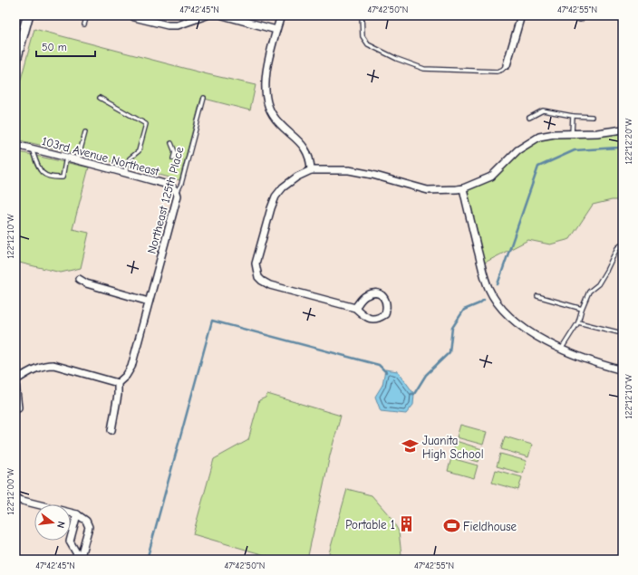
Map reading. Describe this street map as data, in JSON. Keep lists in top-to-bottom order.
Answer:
{
  "streets": {
    "street": ["103rd Avenue Northeast", "Northeast 125th Place"]
  },
  "crossings": [
    ["103rd Avenue Northeast", "Northeast 125th Place"]
  ],
  "places": {
    "school or university": ["Juanita High School"],
    "building": ["Portable 1"],
    "sports": ["Fieldhouse"]
  },
  "scale_bar": "50 m",
  "north": "right",
  "coordinates": [
    "47°42'45\"N",
    "47°42'50\"N",
    "47°42'55\"N",
    "122°12'20\"W",
    "122°12'10\"W",
    "122°12'00\"W"
  ]
}
